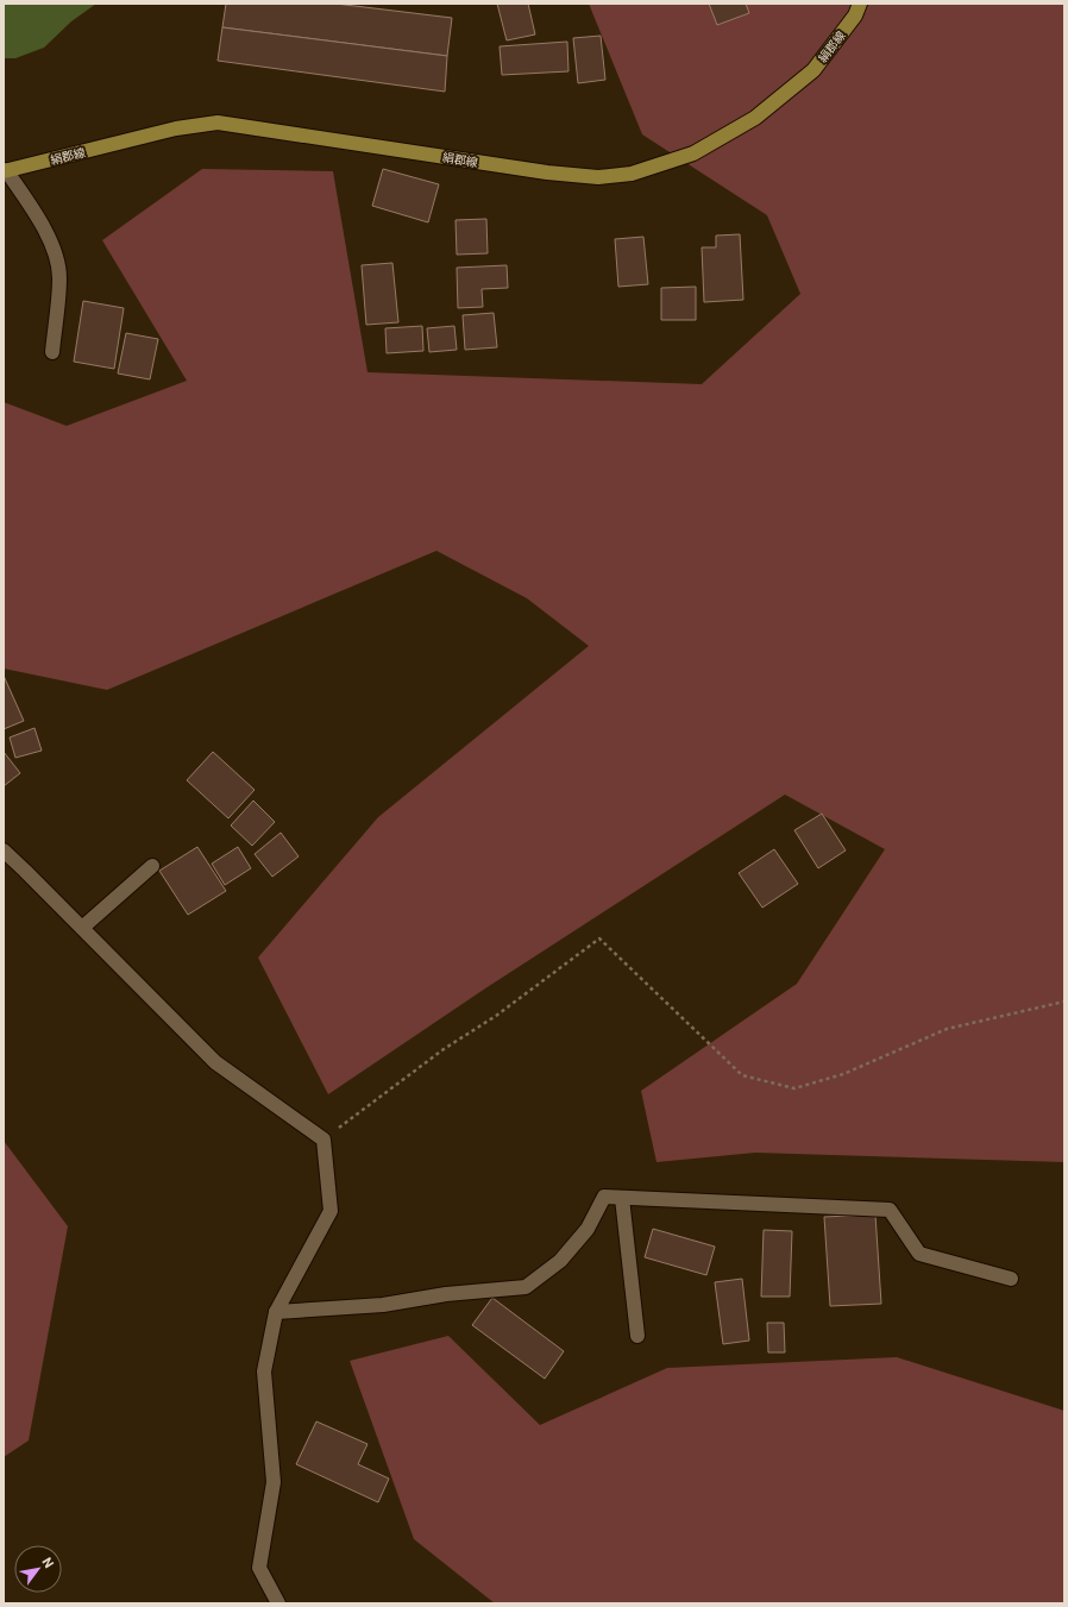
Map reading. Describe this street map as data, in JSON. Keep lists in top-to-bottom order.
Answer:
{
  "streets": {
    "main road": ["絹郡線"]
  },
  "north": "top right"
}
